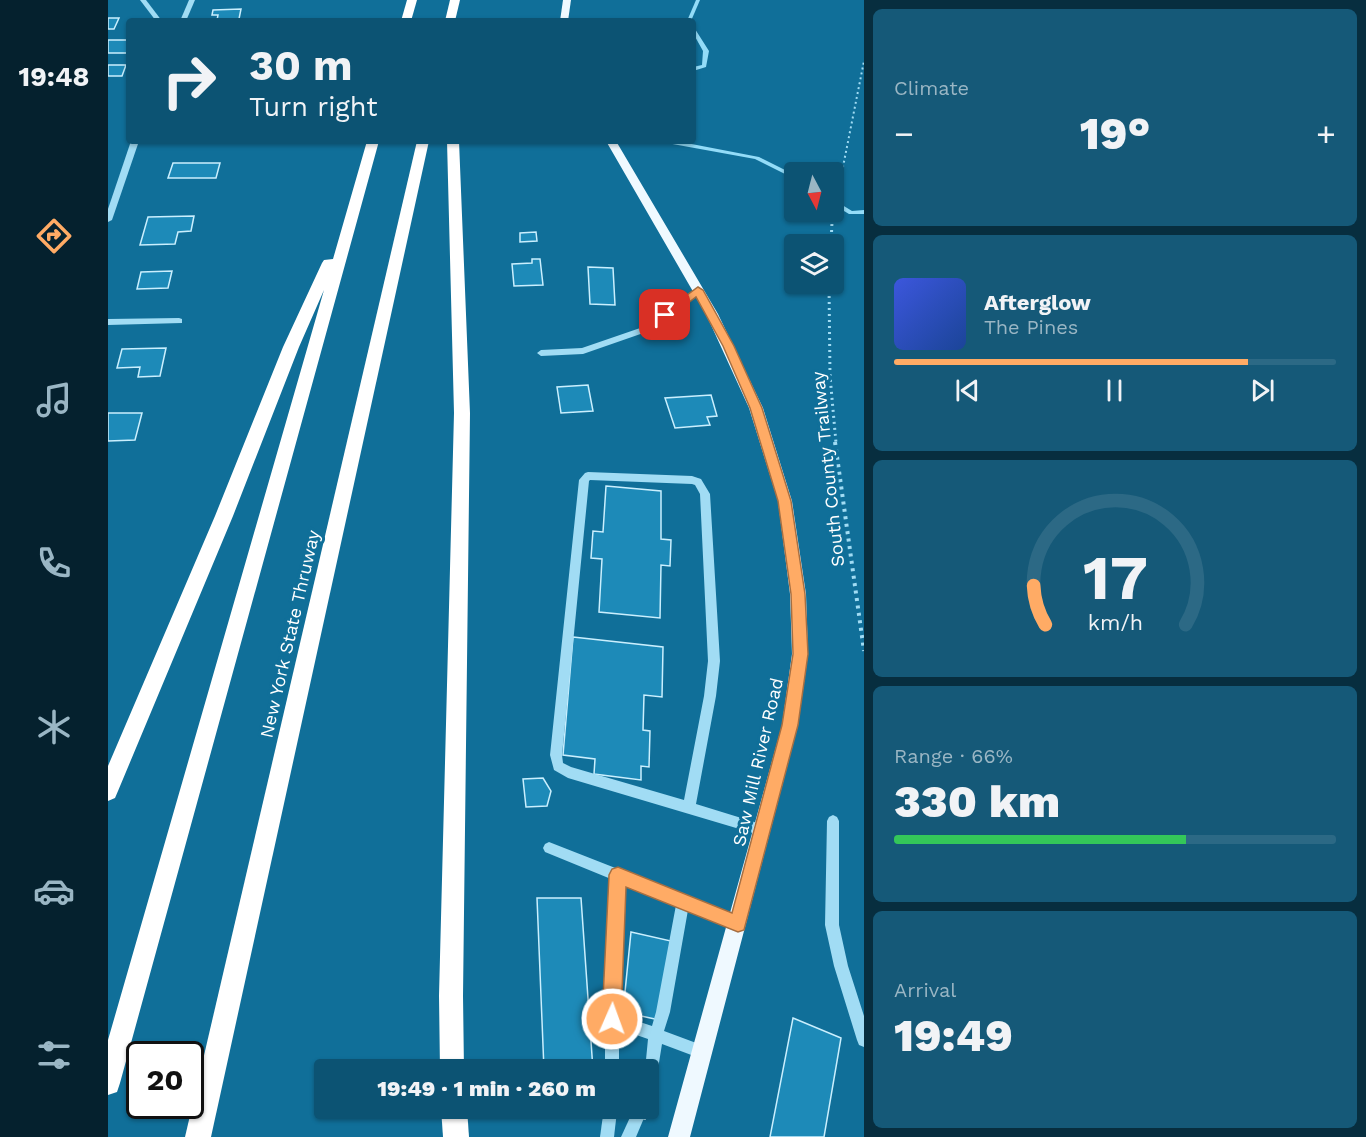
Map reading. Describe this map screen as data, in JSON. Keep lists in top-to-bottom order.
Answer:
{
  "streets": {
    "highway": ["New York State Thruway"],
    "main road": ["Saw Mill River Road"],
    "path": ["South County Trailway"]
  },
  "north": "bottom",
  "page": {
    "tabs": "19:48",
    "tile": [
      "Climate",
      ["Range · 66%", "330 km"],
      ["Arrival", "19:49"]
    ],
    "turn": ["30 m", "Turn right"],
    "heat": ["−", "19°", "+"],
    "song": ["Afterglow", "The Pines"],
    "limit": "20",
    "trip": "19:49 · 1 min · 260 m",
    "gauge": ["17", "km/h"]
  }
}
